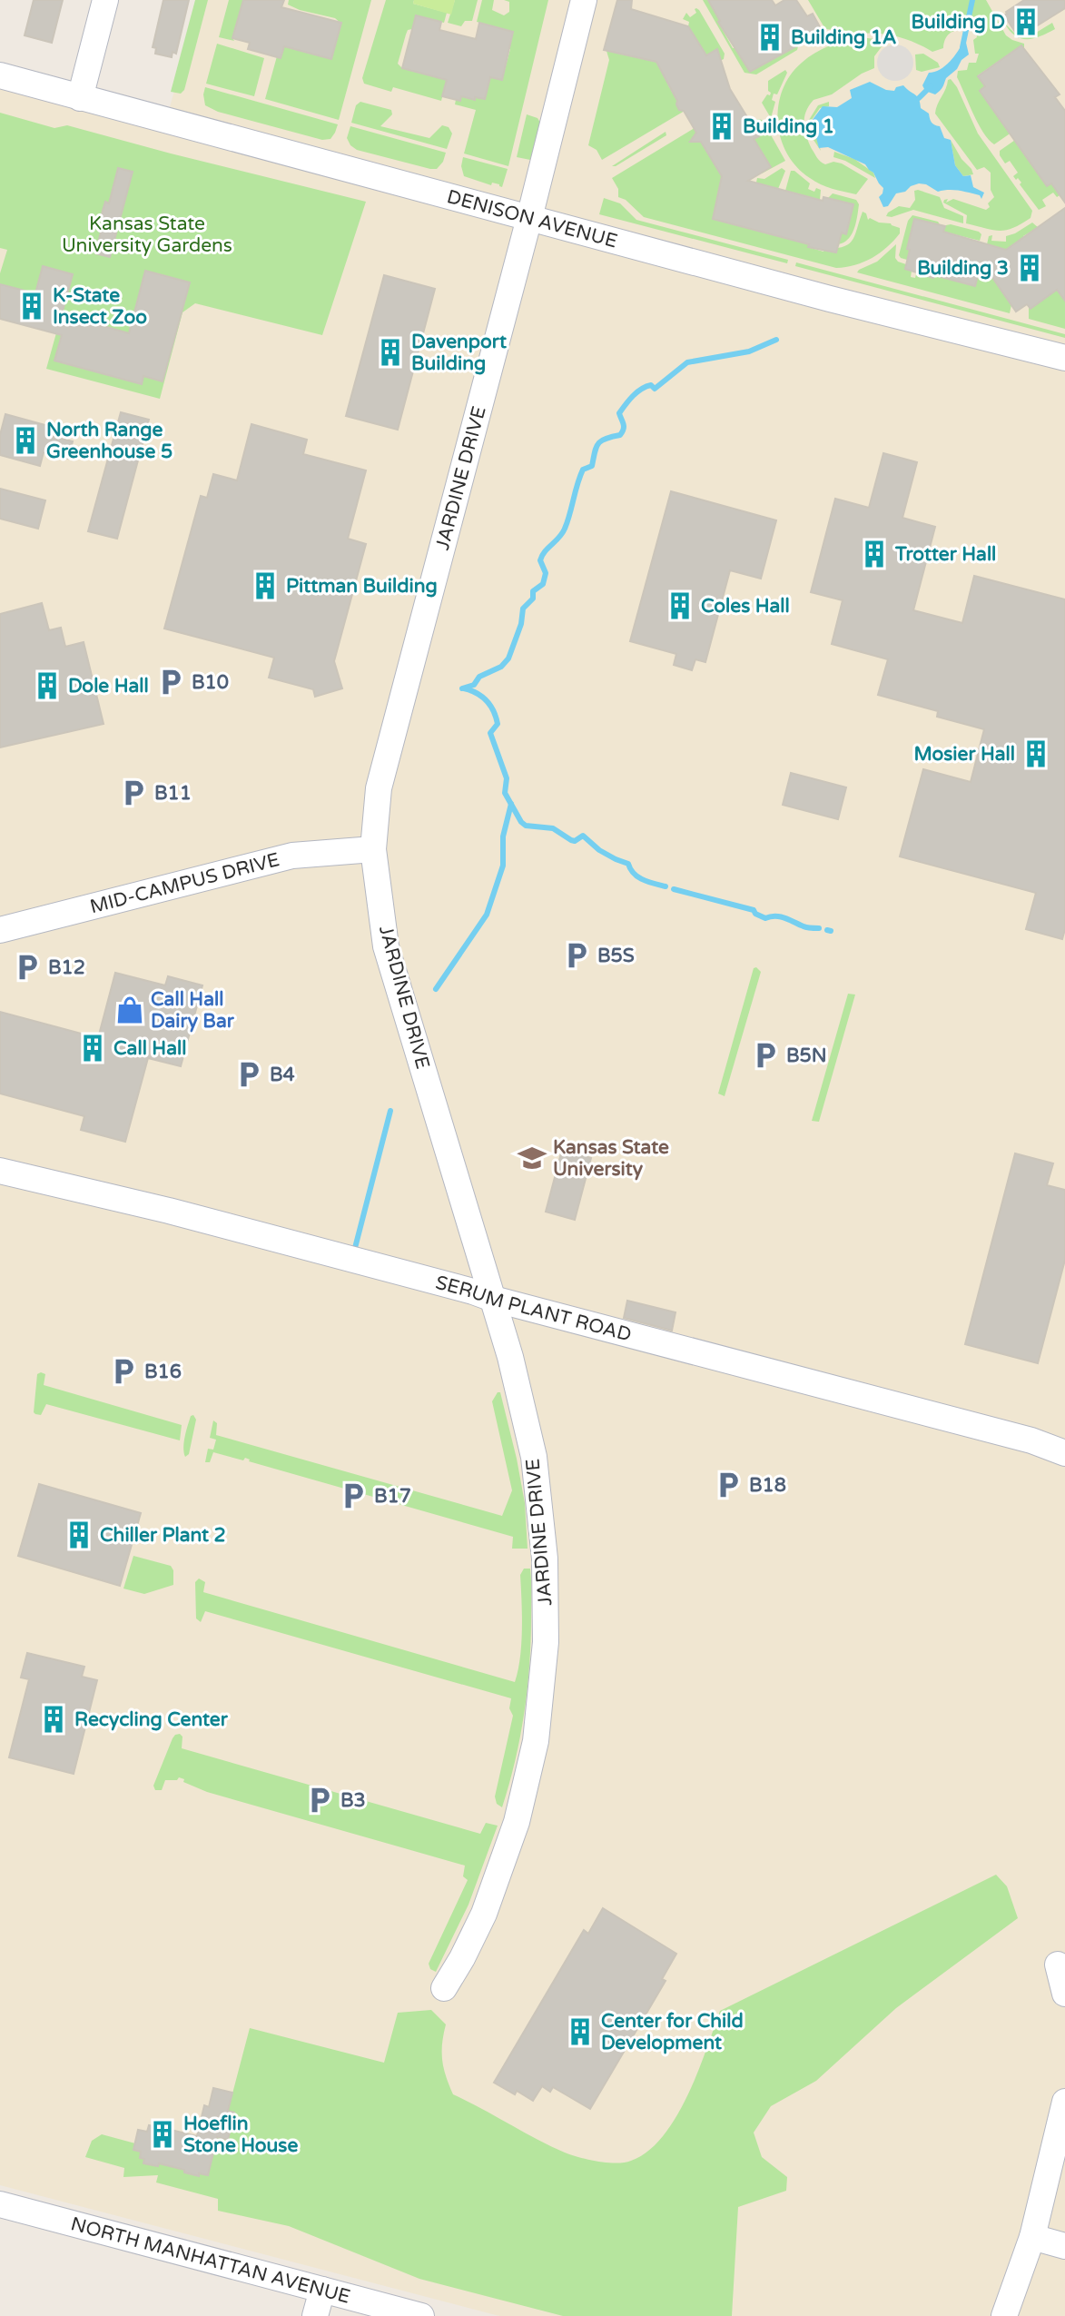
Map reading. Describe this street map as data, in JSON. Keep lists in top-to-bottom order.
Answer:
{
  "streets": {
    "street": [
      "DENISON AVENUE",
      "JARDINE DRIVE",
      "MID-CAMPUS DRIVE",
      "SERUM PLANT ROAD",
      "NORTH MANHATTAN AVENUE"
    ]
  },
  "crossings": [
    ["DENISON AVENUE", "JARDINE DRIVE"],
    ["JARDINE DRIVE", "MID-CAMPUS DRIVE"],
    ["JARDINE DRIVE", "SERUM PLANT ROAD"]
  ],
  "parks": ["Kansas State University Gardens"],
  "places": {
    "building": [
      "Building D",
      "Building 1A",
      "Building 1",
      "Building 3",
      "K-State Insect Zoo",
      "Davenport Building",
      "North Range Greenhouse 5",
      "Trotter Hall",
      "Pittman Building",
      "Coles Hall",
      "Dole Hall",
      "Mosier Hall",
      "Call Hall",
      "Chiller Plant 2",
      "Recycling Center",
      "Center for Child Development",
      "Hoeflin Stone House"
    ],
    "parking": [
      "B10",
      "B11",
      "B5S",
      "B12",
      "B5N",
      "B4",
      "B16",
      "B18",
      "B17",
      "B3"
    ],
    "shop": ["Call Hall Dairy Bar"],
    "school or university": ["Kansas State University"]
  }
}
